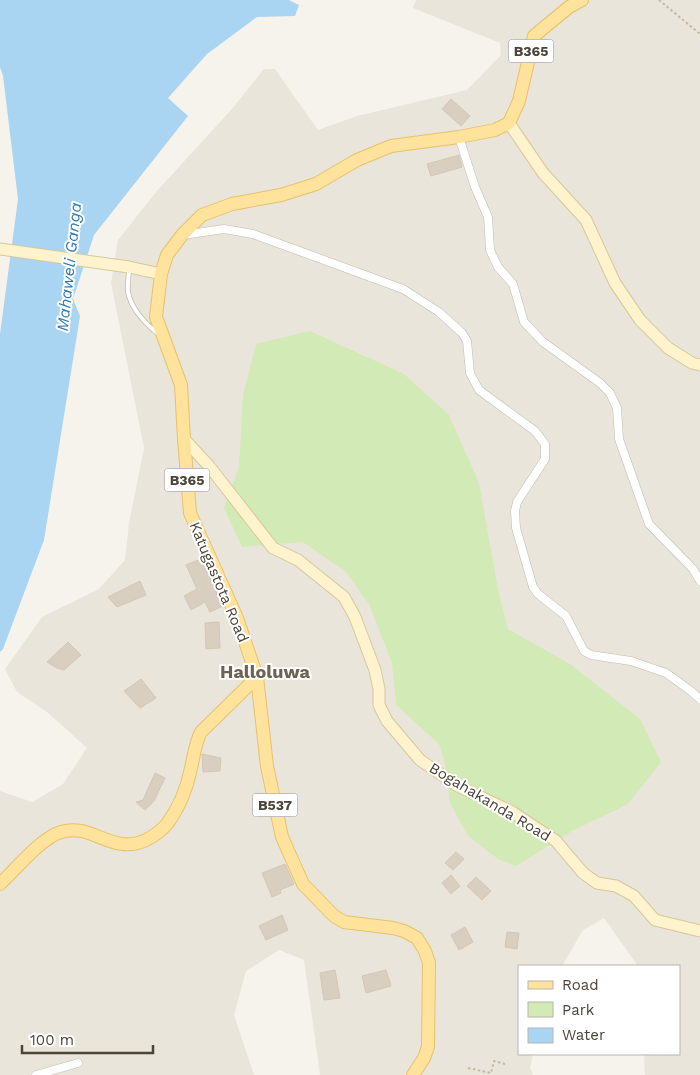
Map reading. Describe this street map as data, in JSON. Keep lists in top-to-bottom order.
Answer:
{
  "streets": {
    "main road": ["B365", "Katugastota Road", "B537"],
    "street": ["Bogahakanda Road"]
  },
  "crossings": [
    ["B365", "Katugastota Road"],
    ["Katugastota Road", "Bogahakanda Road"],
    ["Katugastota Road", "B537"]
  ],
  "districts": ["Halloluwa"],
  "water": ["Mahaweli Ganga"],
  "legend": ["Road", "Park", "Water"],
  "scale_bar": "100 m"
}
